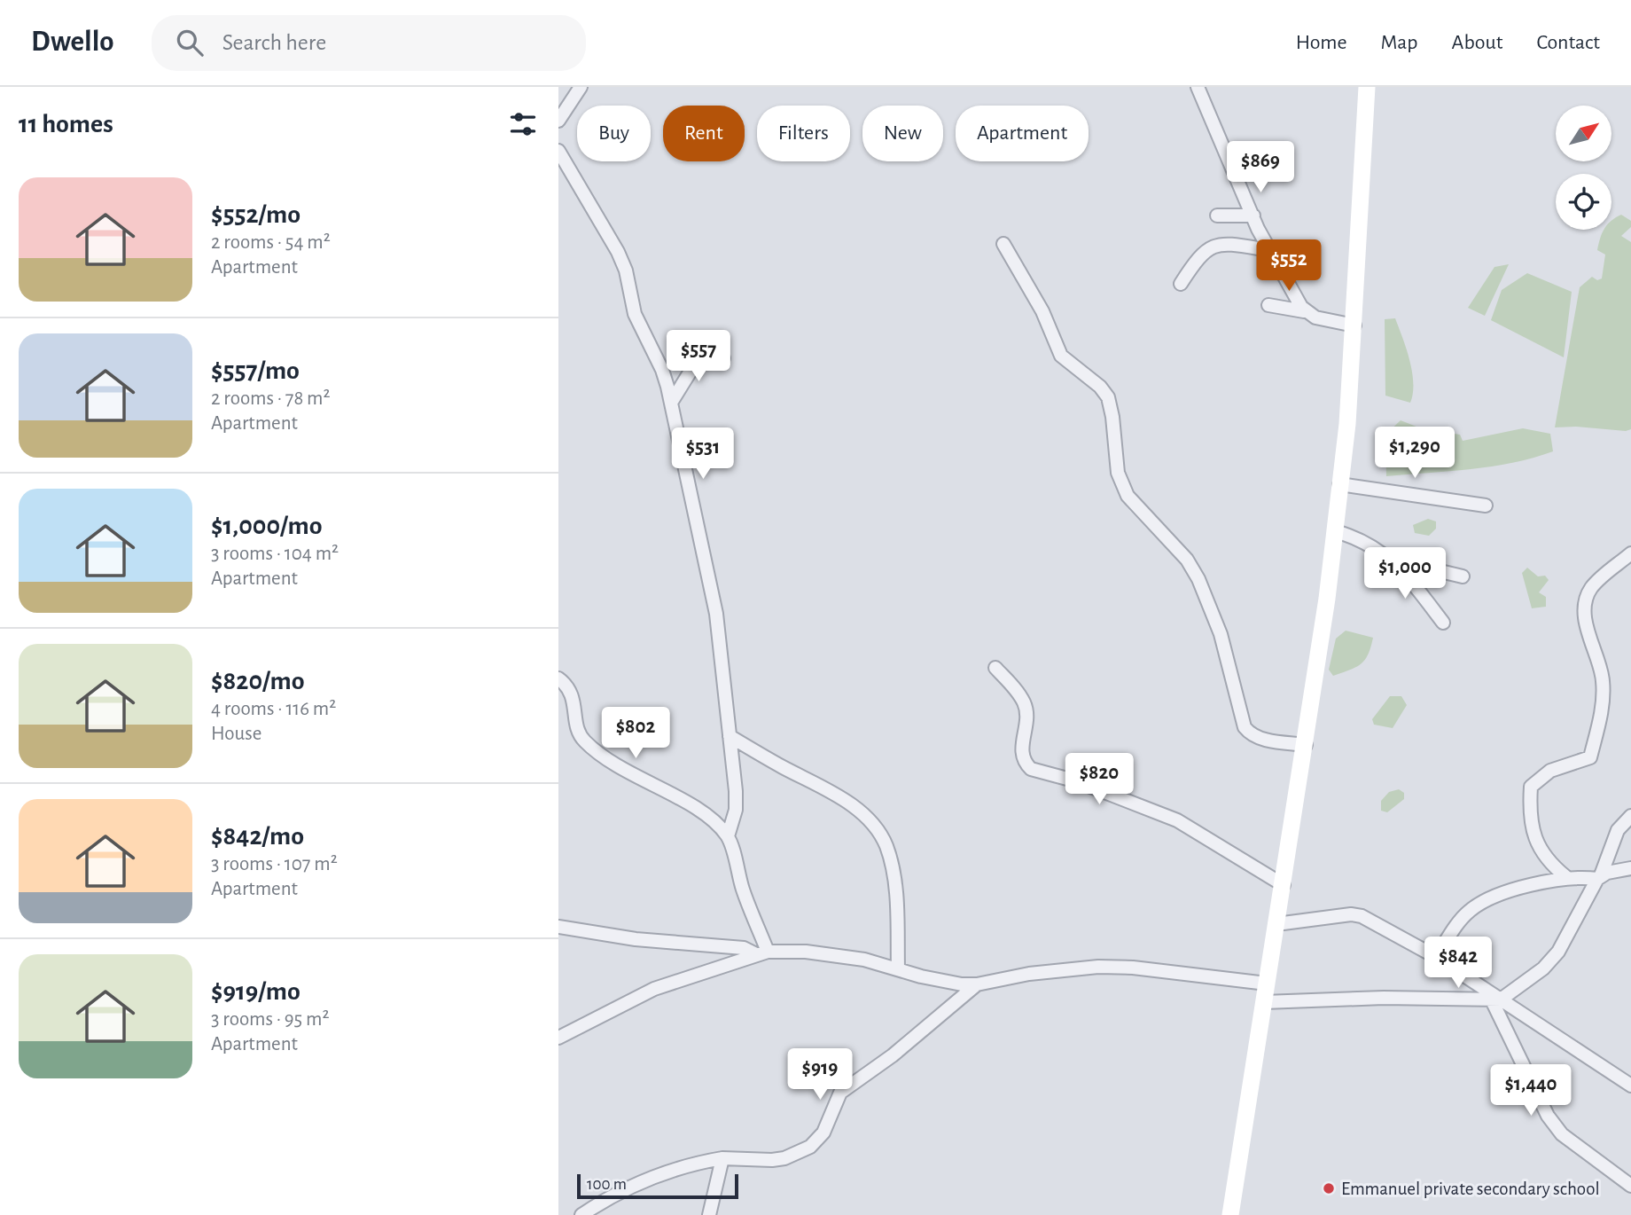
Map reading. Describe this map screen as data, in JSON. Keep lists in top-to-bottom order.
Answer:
{
  "places": ["Emmanuel private secondary school"],
  "scale_bar": "100 m",
  "north": "top right",
  "page": {
    "header": "Dwello",
    "search": "Search here",
    "nav": [
      "Home",
      "Map",
      "About",
      "Contact"
    ],
    "heading": "11 homes",
    "chip": [
      "Buy",
      "Rent",
      "Filters",
      "New",
      "Apartment"
    ],
    "price": [
      "$869",
      "$552",
      "$557",
      "$1,290",
      "$531",
      "$1,000",
      "$802",
      "$820",
      "$842",
      "$919",
      "$1,440"
    ],
    "list": [
      {
        "name": "$552/mo",
        "note": "2 rooms · 54 m² · Apartment"
      },
      {
        "name": "$557/mo",
        "note": "2 rooms · 78 m² · Apartment"
      },
      {
        "name": "$1,000/mo",
        "note": "3 rooms · 104 m² · Apartment"
      },
      {
        "name": "$820/mo",
        "note": "4 rooms · 116 m² · House"
      },
      {
        "name": "$842/mo",
        "note": "3 rooms · 107 m² · Apartment"
      },
      {
        "name": "$919/mo",
        "note": "3 rooms · 95 m² · Apartment"
      }
    ],
    "scale": "100 m"
  }
}
